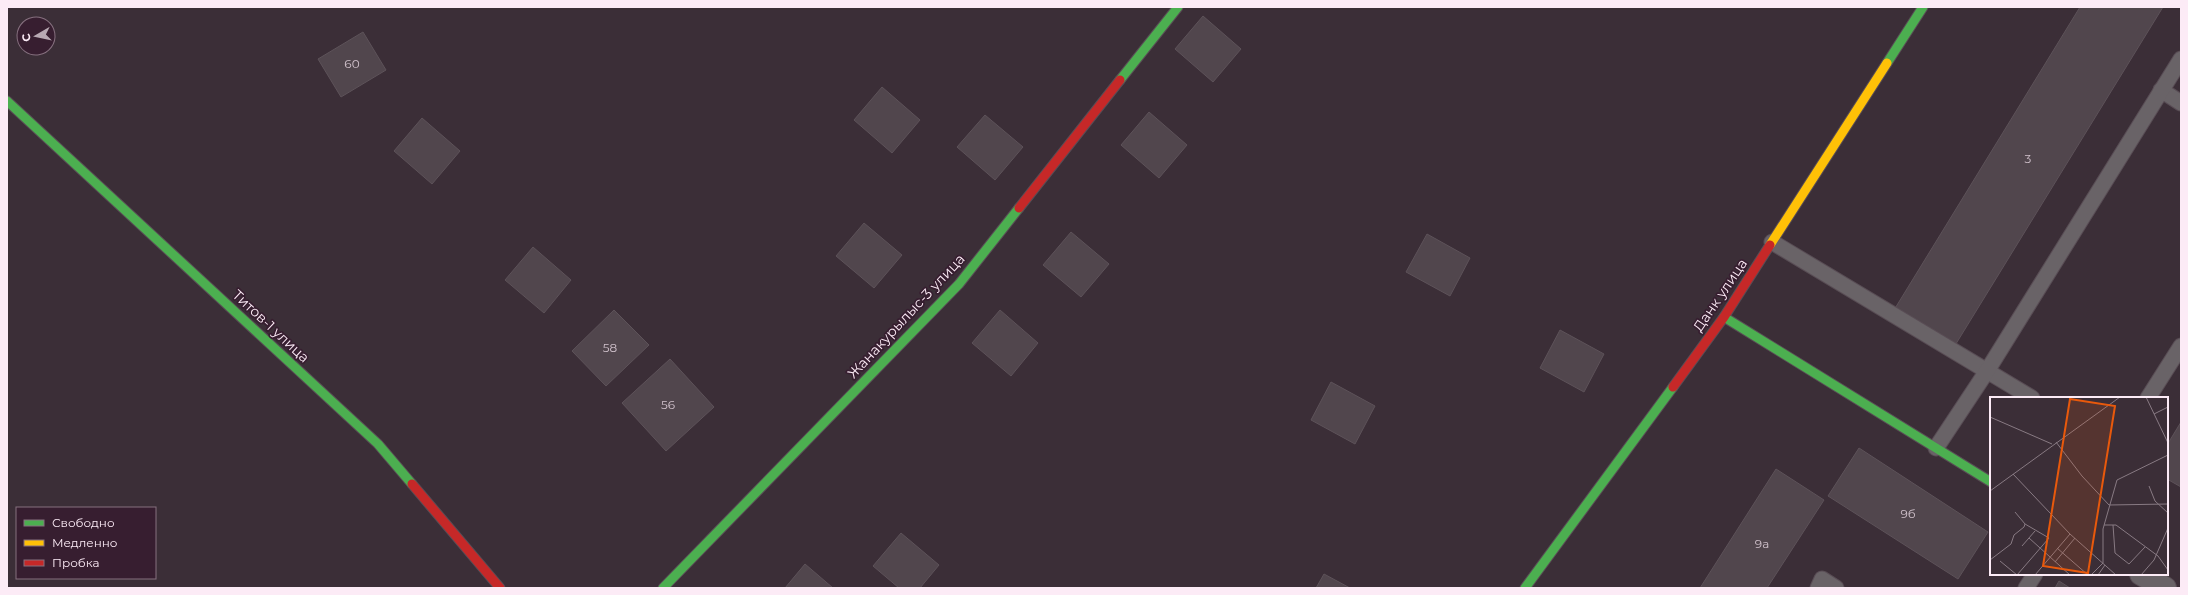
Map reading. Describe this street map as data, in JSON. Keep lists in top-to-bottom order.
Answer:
{
  "streets": {
    "street": ["Данк улица", "Жанакурылыс-3 улица", "Титов-1 улица"]
  },
  "house_numbers": [
    "60",
    "3",
    "58",
    "56",
    "9б",
    "9а"
  ],
  "legend": ["Свободно", "Медленно", "Пробка"],
  "north": "left"
}
